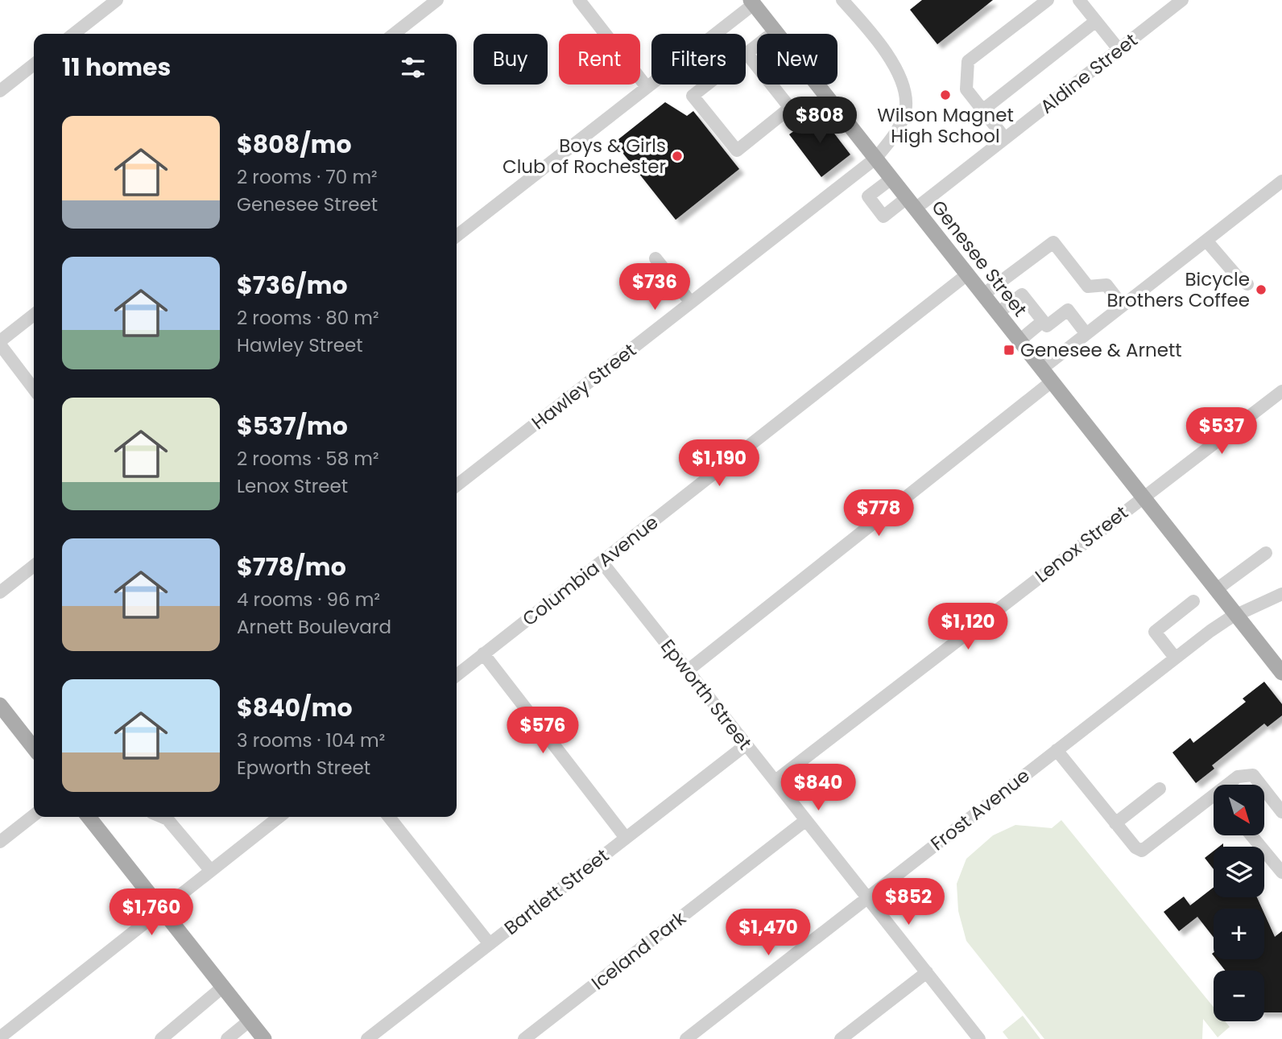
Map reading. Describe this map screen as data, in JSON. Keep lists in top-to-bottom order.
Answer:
{
  "streets": {
    "main road": ["Genesee Street"],
    "street": [
      "Aldine Street",
      "Hawley Street",
      "Lenox Street",
      "Columbia Avenue",
      "Epworth Street",
      "Frost Avenue",
      "Bartlett Street",
      "Iceland Park"
    ]
  },
  "crossings": [
    ["Aldine Street", "Genesee Street"],
    ["Genesee Street", "Hawley Street"],
    ["Genesee Street", "Lenox Street"],
    ["Genesee Street", "Columbia Avenue"],
    ["Genesee Street", "Frost Avenue"],
    ["Lenox Street", "Epworth Street"],
    ["Columbia Avenue", "Epworth Street"],
    ["Epworth Street", "Frost Avenue"],
    ["Epworth Street", "Bartlett Street"],
    ["Epworth Street", "Iceland Park"]
  ],
  "places": {
    "other": ["Wilson Magnet High School", "Boys & Girls Club of Rochester", "Bicycle Brothers Coffee"],
    "transit": ["Genesee & Arnett"]
  },
  "north": "bottom right",
  "page": {
    "chip": [
      "Buy",
      "Rent",
      "Filters",
      "New"
    ],
    "heading": "11 homes",
    "price": [
      "$808",
      "$736",
      "$537",
      "$1,190",
      "$778",
      "$1,120",
      "$576",
      "$840",
      "$852",
      "$1,760",
      "$1,470"
    ],
    "list": [
      {
        "name": "$808/mo",
        "note": "2 rooms · 70 m² · Genesee Street"
      },
      {
        "name": "$736/mo",
        "note": "2 rooms · 80 m² · Hawley Street"
      },
      {
        "name": "$537/mo",
        "note": "2 rooms · 58 m² · Lenox Street"
      },
      {
        "name": "$778/mo",
        "note": "4 rooms · 96 m² · Arnett Boulevard"
      },
      {
        "name": "$840/mo",
        "note": "3 rooms · 104 m² · Epworth Street"
      }
    ],
    "map_buttons": ["+", "−"]
  }
}
